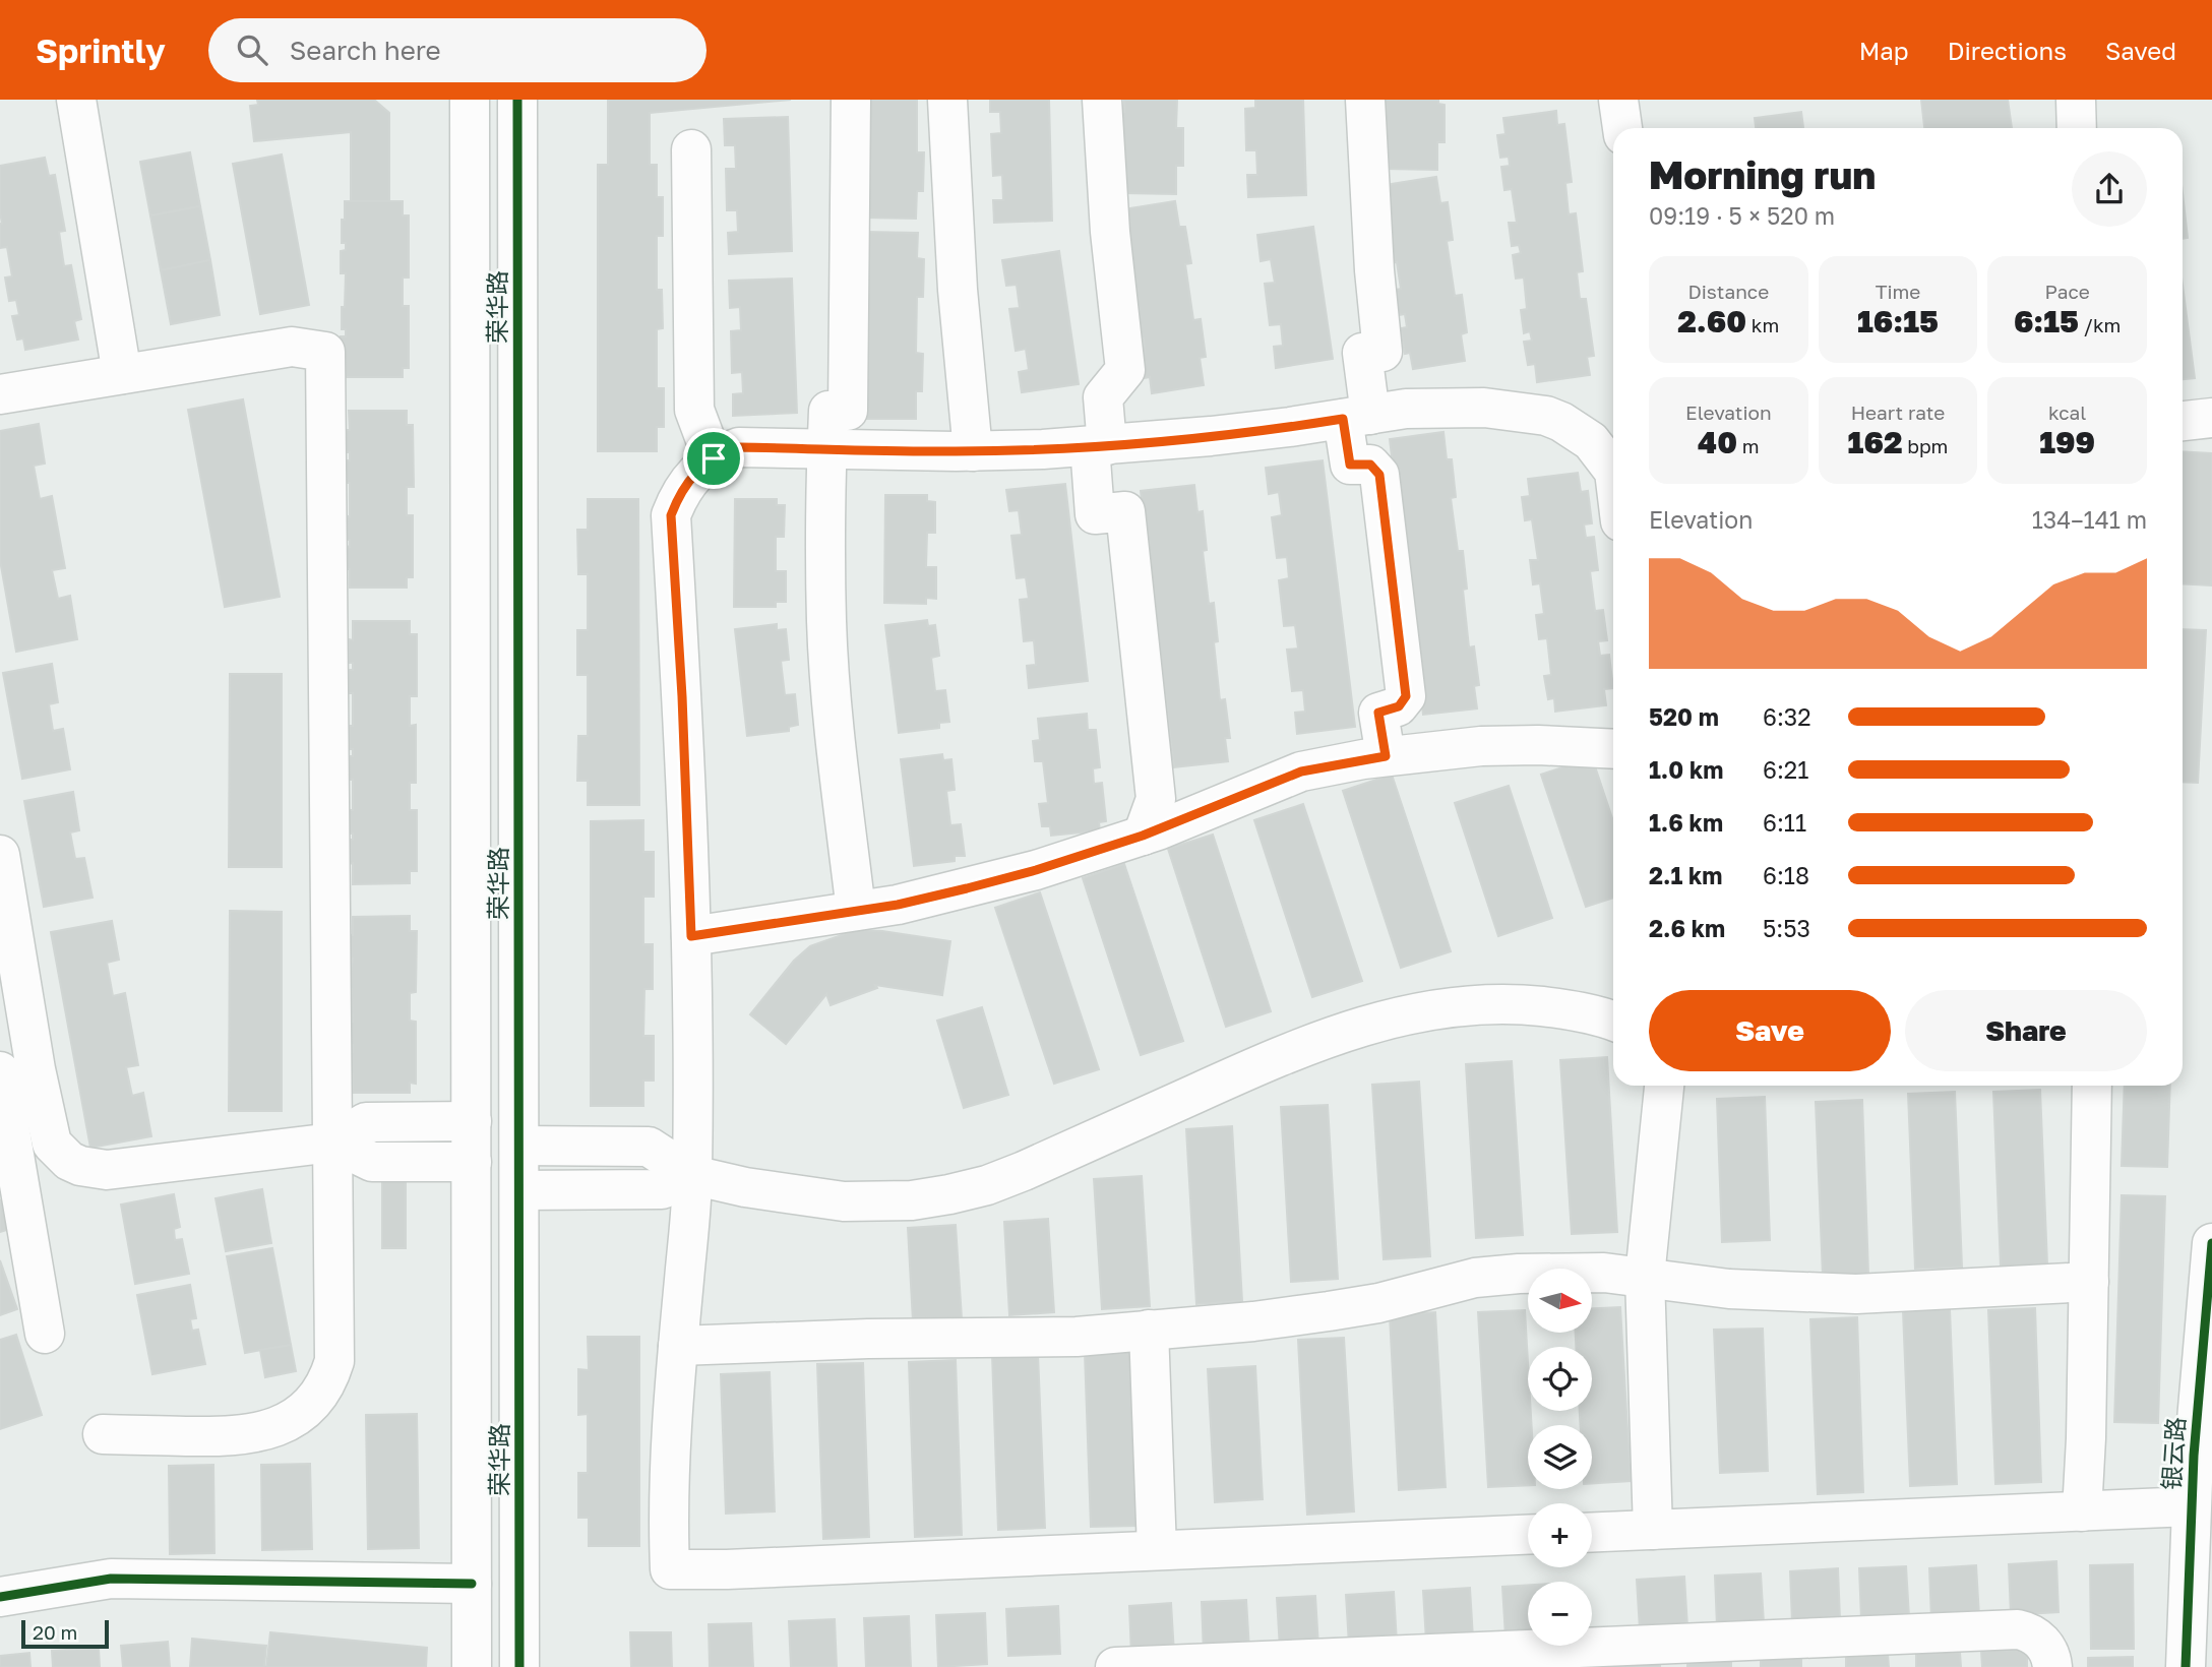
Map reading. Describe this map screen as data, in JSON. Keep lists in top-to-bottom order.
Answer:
{
  "streets": {
    "street": ["荣华路", "银云路"]
  },
  "scale_bar": "20 m",
  "north": "right",
  "page": {
    "header": "Sprintly",
    "search": "Search here",
    "nav": ["Map", "Directions", "Saved"],
    "heading": ["Morning run", "09:19 · 5 × 520 m"],
    "stats": [
      ["Distance", "2.60 km"],
      ["Time", "16:15"],
      ["Pace", "6:15 /km"],
      ["Elevation", "40 m"],
      ["Heart rate", "162 bpm"],
      ["kcal", "199"]
    ],
    "chart": ["Elevation", "134–141 m"],
    "list": [
      {
        "name": "520 m",
        "note": "6:32"
      },
      {
        "name": "1.0 km",
        "note": "6:21"
      },
      {
        "name": "1.6 km",
        "note": "6:11"
      },
      {
        "name": "2.1 km",
        "note": "6:18"
      },
      {
        "name": "2.6 km",
        "note": "5:53"
      }
    ],
    "buttons": ["Save", "Share"],
    "map_buttons": ["+", "−"],
    "scale": "20 m"
  }
}
